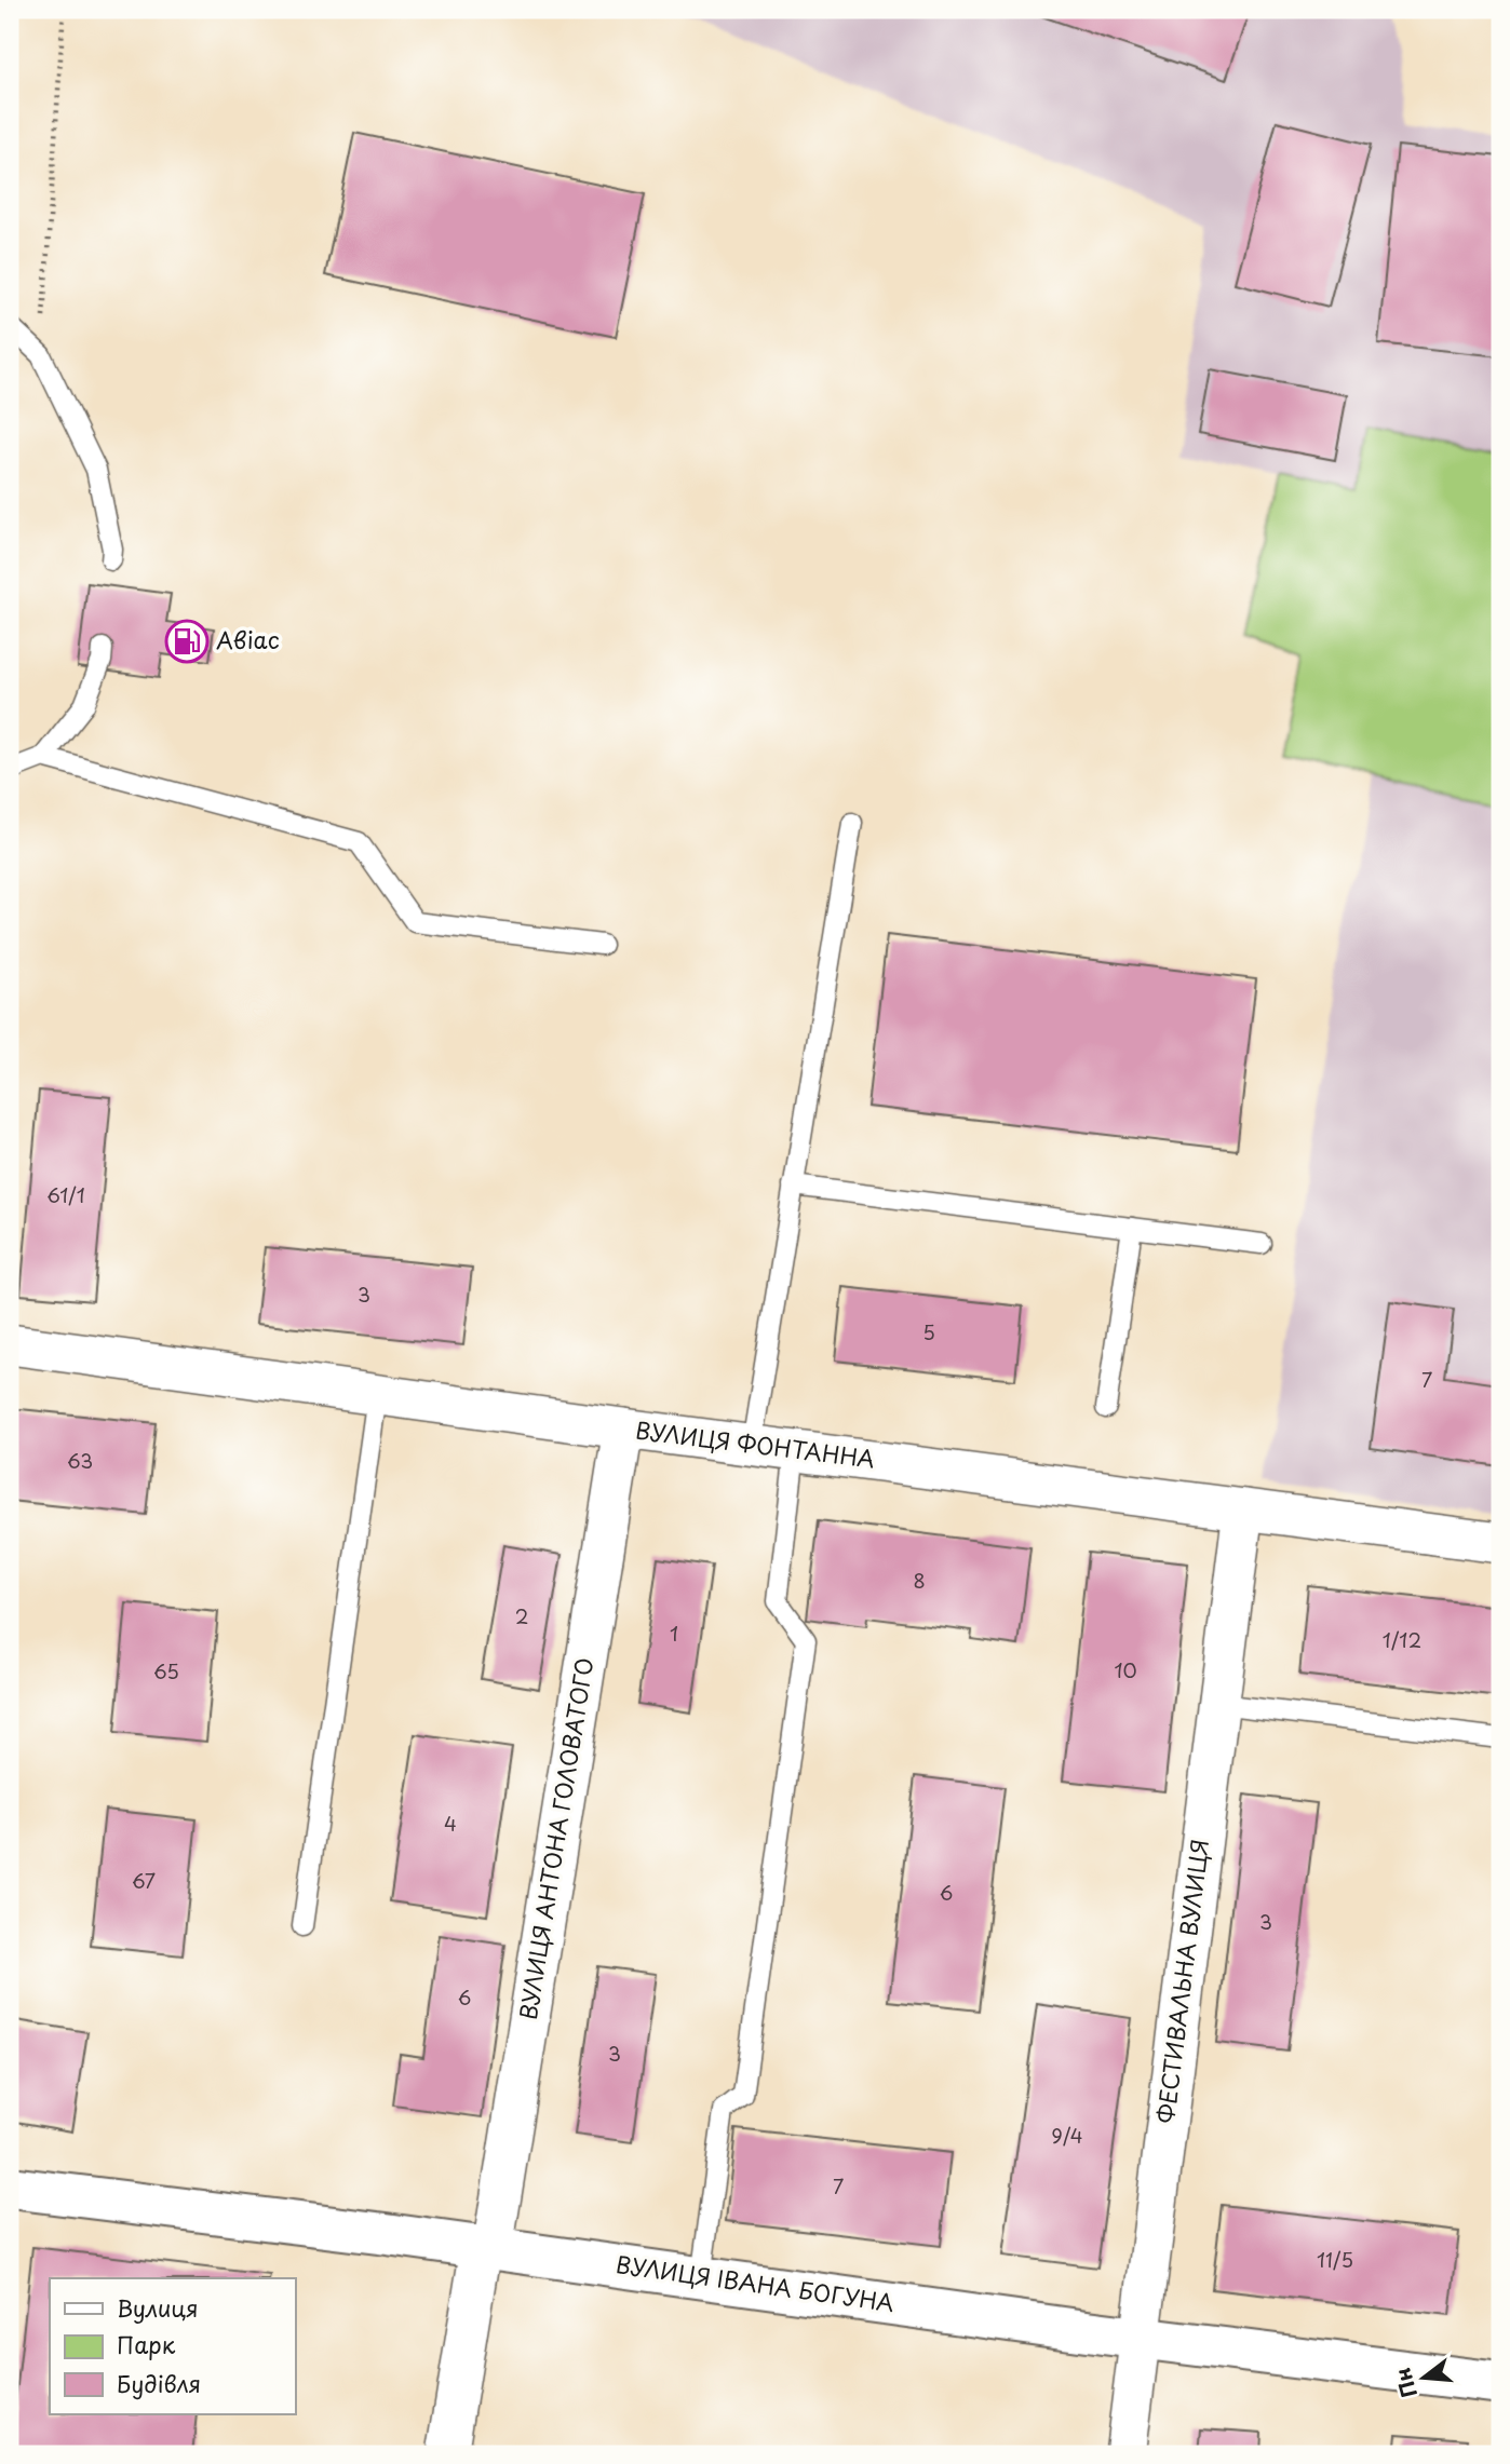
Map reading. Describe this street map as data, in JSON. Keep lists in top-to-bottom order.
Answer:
{
  "streets": {
    "street": [
      "ВУЛИЦЯ ФОНТАННА",
      "ВУЛИЦЯ АНТОНА ГОЛОВАТОГО",
      "ФЕСТИВАЛЬНА ВУЛИЦЯ",
      "ВУЛИЦЯ ІВАНА БОГУНА"
    ]
  },
  "crossings": [
    ["ВУЛИЦЯ ФОНТАННА", "ВУЛИЦЯ АНТОНА ГОЛОВАТОГО"],
    ["ВУЛИЦЯ ФОНТАННА", "ФЕСТИВАЛЬНА ВУЛИЦЯ"],
    ["ВУЛИЦЯ АНТОНА ГОЛОВАТОГО", "ВУЛИЦЯ ІВАНА БОГУНА"],
    ["ФЕСТИВАЛЬНА ВУЛИЦЯ", "ВУЛИЦЯ ІВАНА БОГУНА"]
  ],
  "places": {
    "fuel station": ["Авіас"]
  },
  "house_numbers": [
    "61/1",
    "3",
    "5",
    "7",
    "63",
    "8",
    "2",
    "1",
    "1/12",
    "10",
    "65",
    "4",
    "67",
    "6",
    "3",
    "6",
    "3",
    "9/4",
    "7",
    "11/5"
  ],
  "legend": ["Вулиця", "Парк", "Будівля"],
  "north": "left"
}
